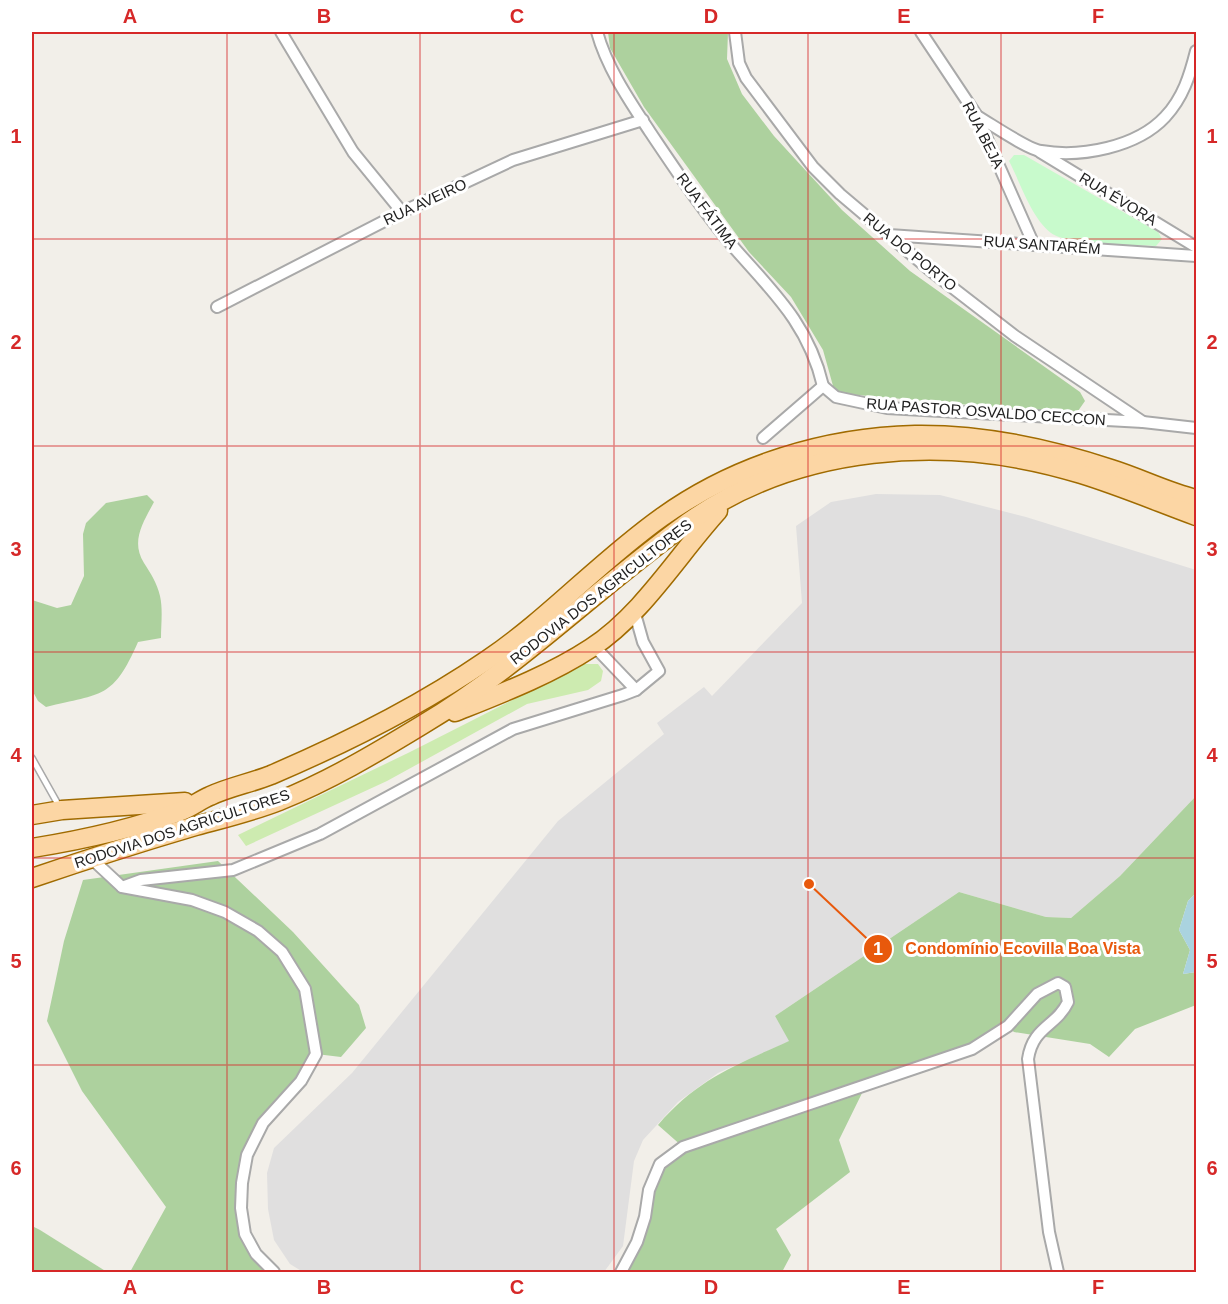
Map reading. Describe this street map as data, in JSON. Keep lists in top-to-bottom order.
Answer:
{
  "streets": {
    "main road": ["RODOVIA DOS AGRICULTORES"],
    "street": [
      "RUA BEJA",
      "RUA ÉVORA",
      "RUA AVEIRO",
      "RUA FÁTIMA",
      "RUA SANTARÉM",
      "RUA DO PORTO",
      "RUA PASTOR OSVALDO CECCON"
    ]
  },
  "crossings": [
    ["RUA BEJA", "RUA ÉVORA"],
    ["RUA BEJA", "RUA SANTARÉM"],
    ["RUA AVEIRO", "RUA FÁTIMA"],
    ["RUA FÁTIMA", "RUA PASTOR OSVALDO CECCON"],
    ["RUA SANTARÉM", "RUA DO PORTO"],
    ["RUA DO PORTO", "RUA PASTOR OSVALDO CECCON"]
  ],
  "places": ["Condomínio Ecovilla Boa Vista"],
  "grid": {
    "columns": [
      "A",
      "B",
      "C",
      "D",
      "E",
      "F"
    ],
    "rows": [
      "1",
      "2",
      "3",
      "4",
      "5",
      "6"
    ]
  }
}
